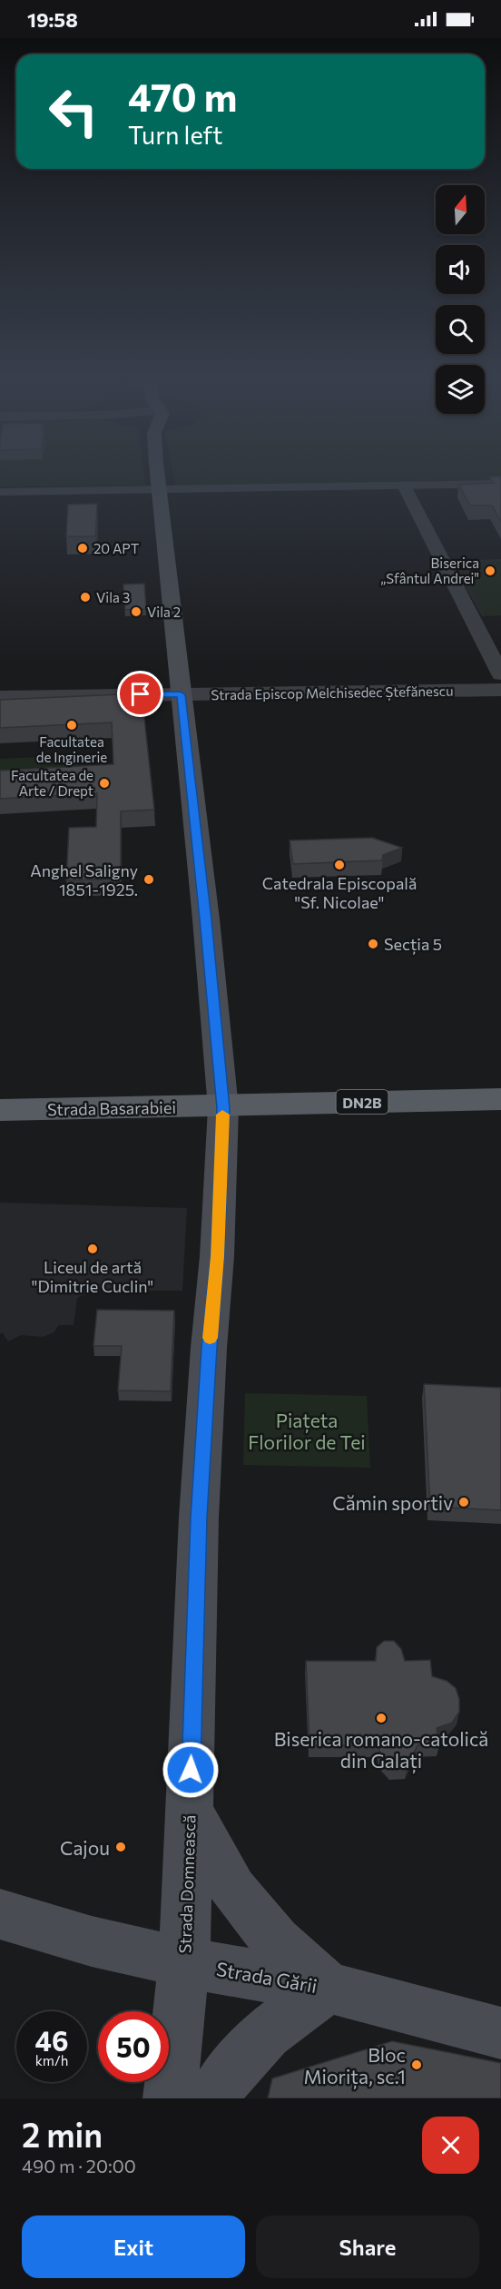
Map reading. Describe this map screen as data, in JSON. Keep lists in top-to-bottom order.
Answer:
{
  "streets": {
    "main road": [
      "DN2B",
      "Strada Basarabiei",
      "Strada Domnească",
      "Strada Gării"
    ],
    "street": ["Strada Episcop Melchisedec Ștefănescu"]
  },
  "crossings": [
    ["Strada Episcop Melchisedec Ștefănescu", "Strada Domnească"],
    ["DN2B", "Strada Basarabiei"],
    ["DN2B", "Strada Domnească"],
    ["Strada Basarabiei", "Strada Domnească"],
    ["Strada Domnească", "Strada Gării"]
  ],
  "parks": ["Piațeta Florilor de Tei"],
  "places": [
    "20 APT",
    "Biserica „Sfântul Andrei\"",
    "Vila 3",
    "Vila 2",
    "Facultatea de Inginerie",
    "Facultatea de Arte / Drept",
    "Catedrala Episcopală \"Sf. Nicolae\"",
    "Anghel Saligny 1851-1925.",
    "Secția 5",
    "Liceul de artă \"Dimitrie Cuclin\"",
    "Cămin sportiv",
    "Biserica romano-catolică din Galați",
    "Cajou",
    "Bloc Miorița, sc.1"
  ],
  "north": "top",
  "page": {
    "status": "19:58",
    "turn": ["470 m", "Turn left"],
    "speed": "46 km/h",
    "limit": "50",
    "heading": ["2 min", "490 m · 20:00"],
    "buttons": ["Exit", "Share"]
  }
}
